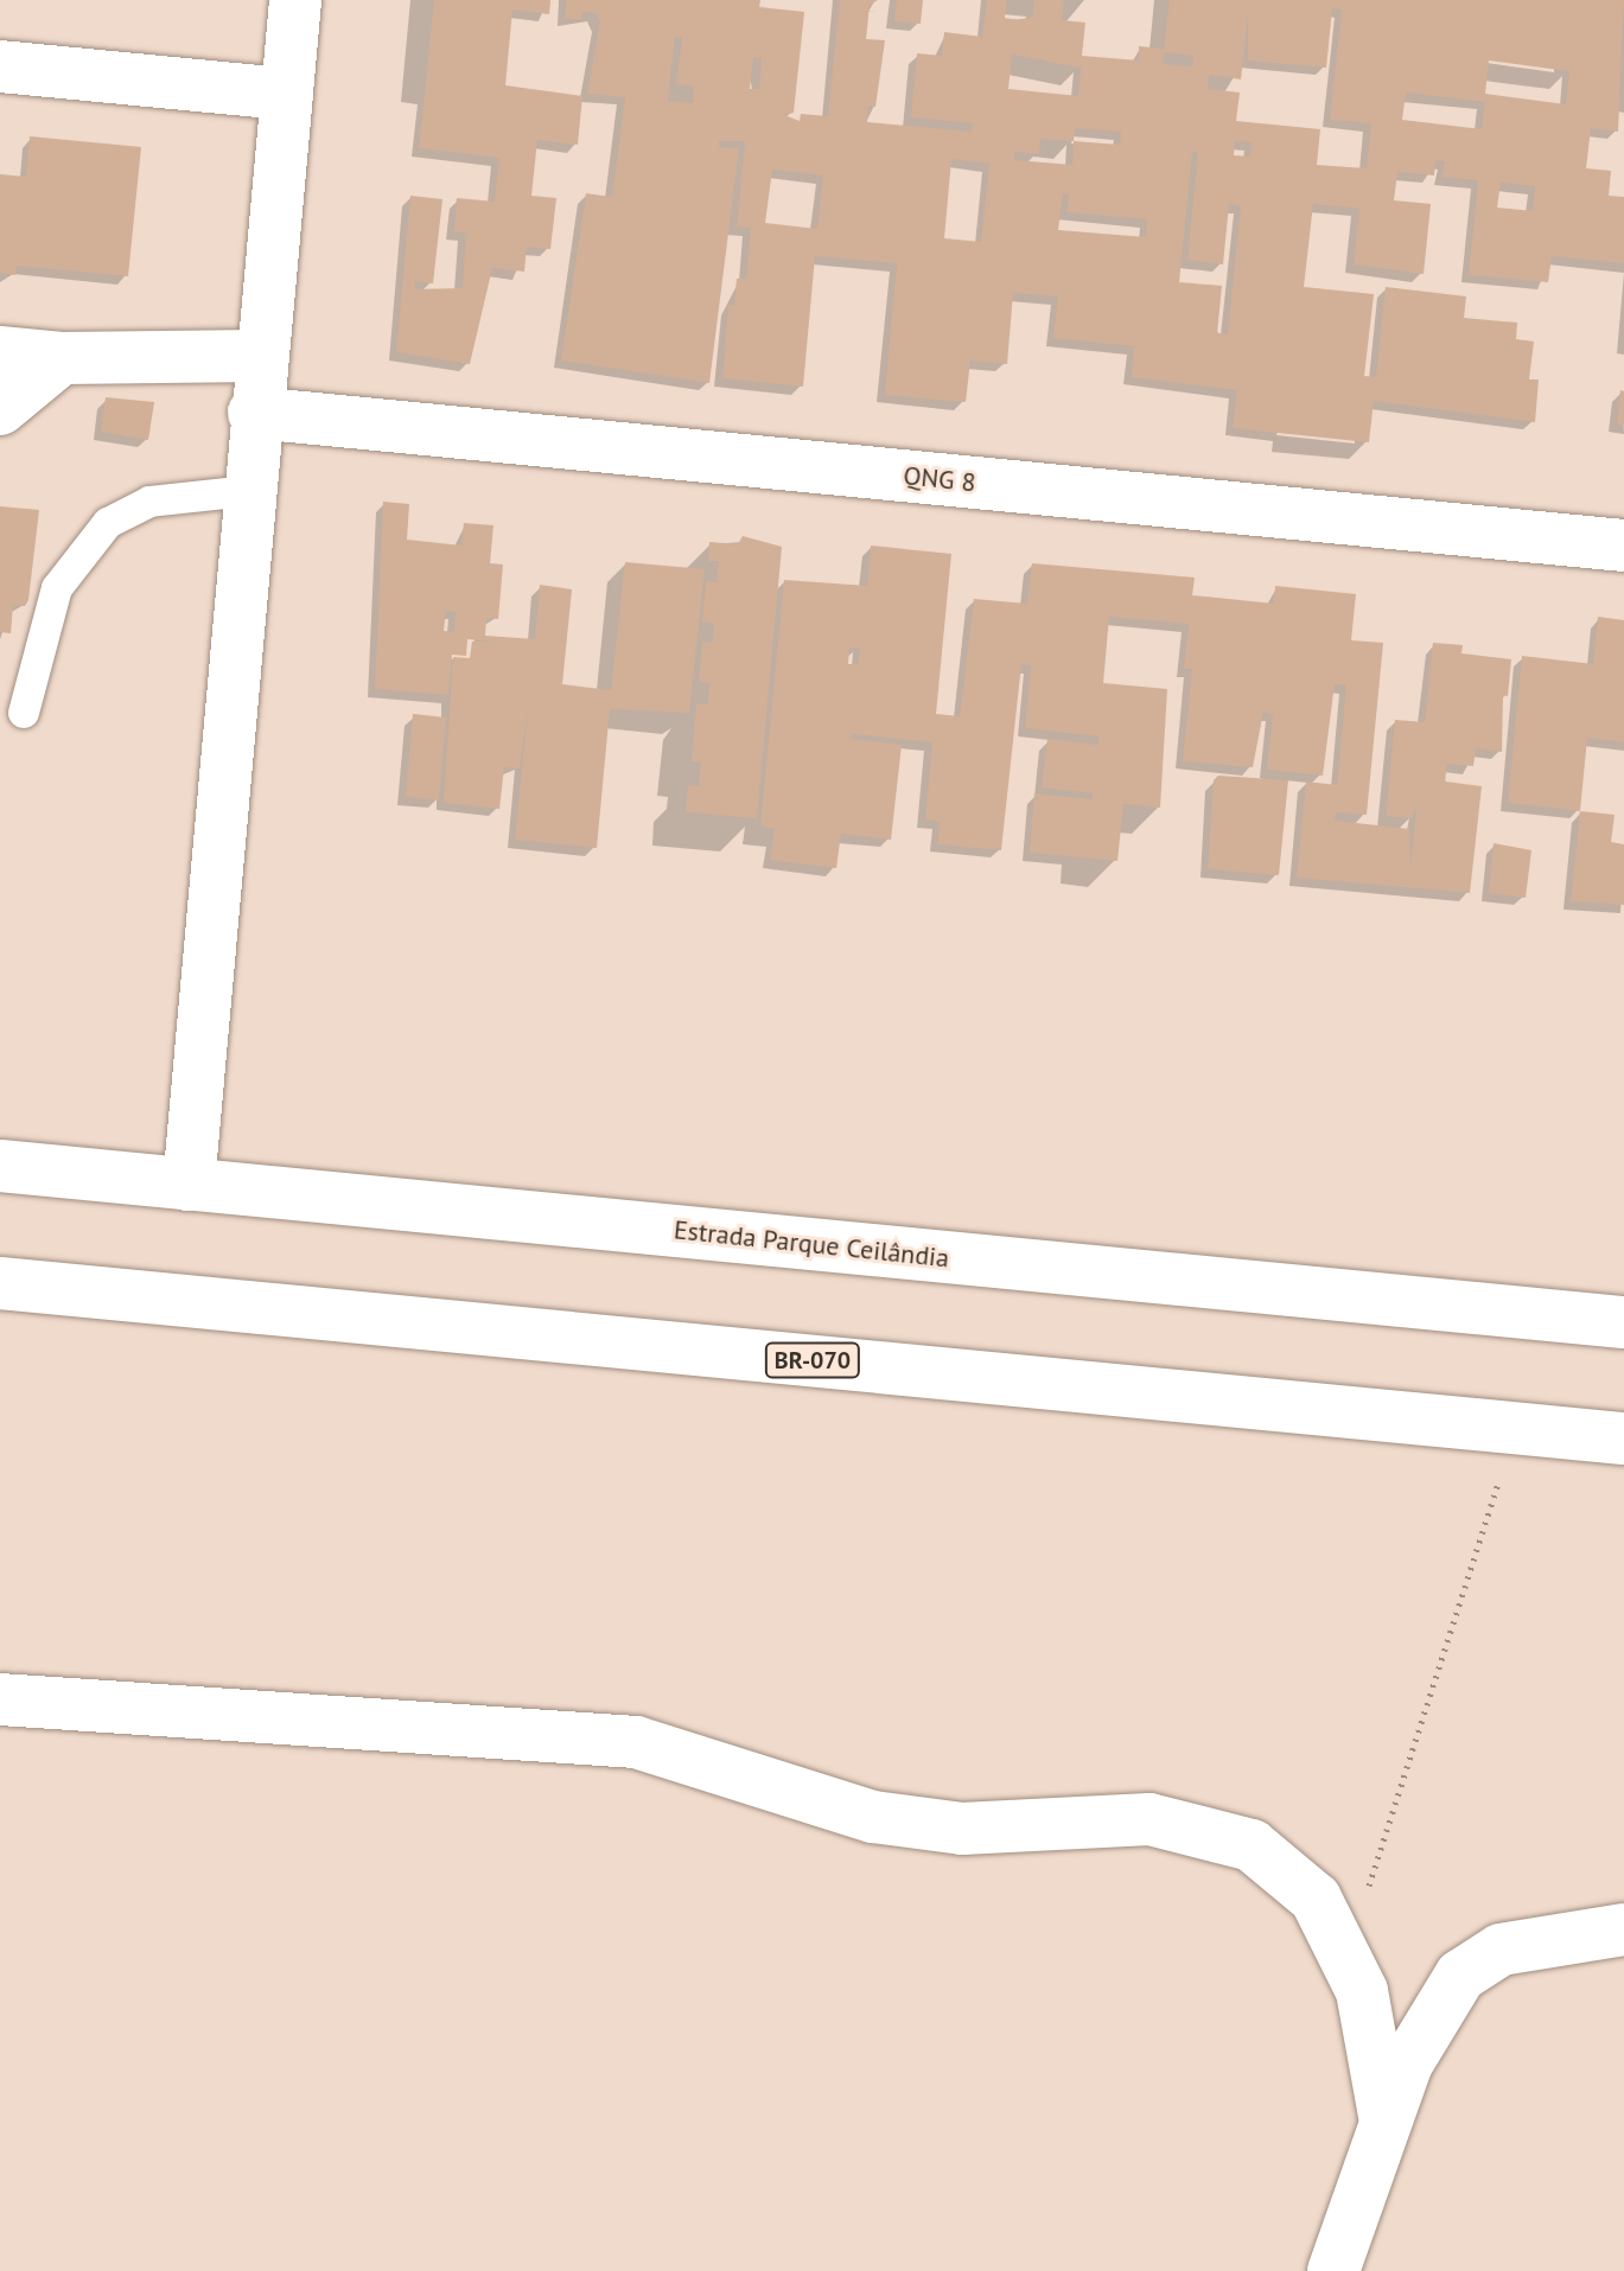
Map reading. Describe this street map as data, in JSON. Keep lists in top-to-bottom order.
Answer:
{
  "streets": {
    "main road": ["QNG 8", "Estrada Parque Ceilândia", "BR-070"]
  }
}
